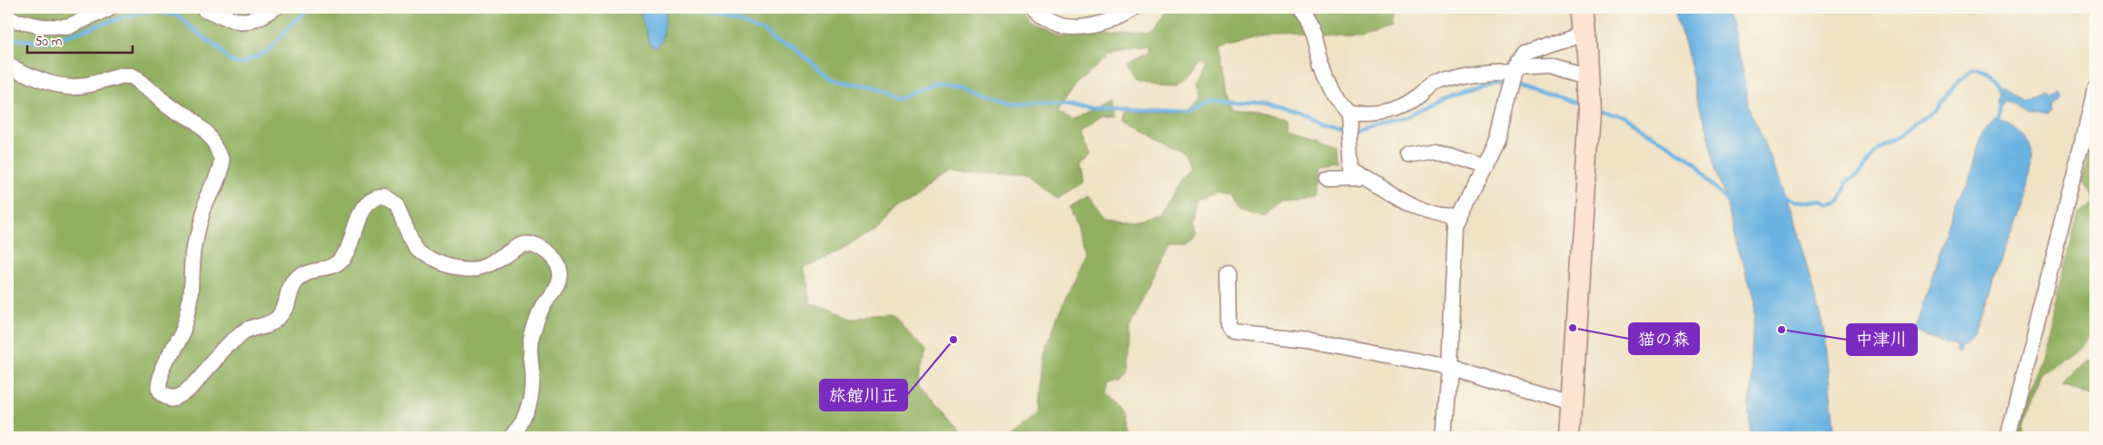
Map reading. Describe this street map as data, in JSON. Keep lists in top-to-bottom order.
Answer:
{
  "places": ["猫の森", "中津川", "旅館川正"],
  "scale_bar": "50 m"
}
